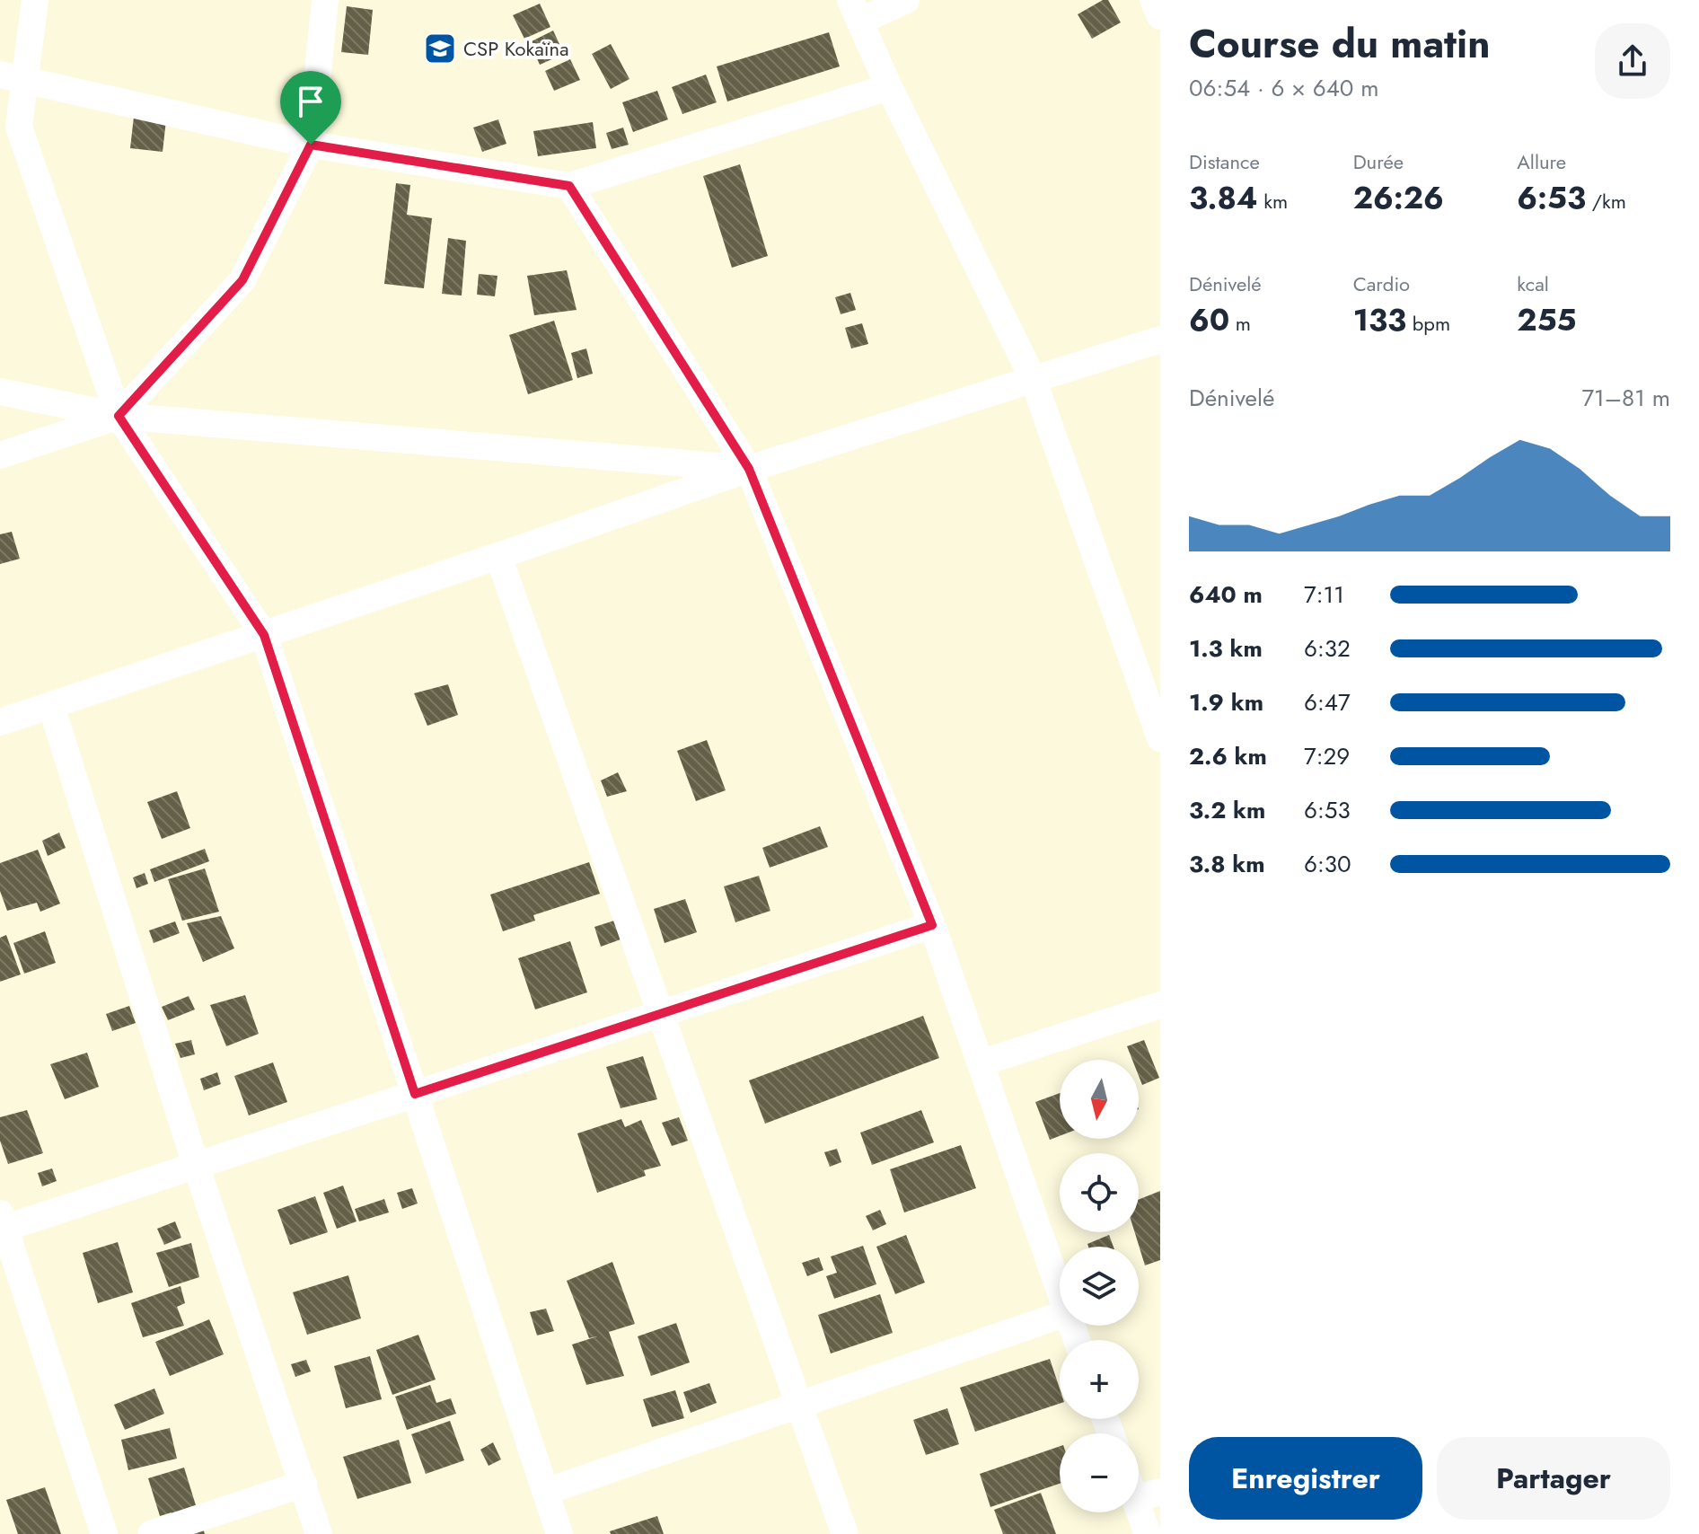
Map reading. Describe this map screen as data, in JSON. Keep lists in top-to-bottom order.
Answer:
{
  "places": {
    "school or university": ["CSP Kokaïna"]
  },
  "north": "bottom",
  "page": {
    "heading": ["Course du matin", "06:54 · 6 × 640 m"],
    "stats": [
      ["Distance", "3.84 km"],
      ["Durée", "26:26"],
      ["Allure", "6:53 /km"],
      ["Dénivelé", "60 m"],
      ["Cardio", "133 bpm"],
      ["kcal", "255"]
    ],
    "chart": ["Dénivelé", "71–81 m"],
    "list": [
      {
        "name": "640 m",
        "note": "7:11"
      },
      {
        "name": "1.3 km",
        "note": "6:32"
      },
      {
        "name": "1.9 km",
        "note": "6:47"
      },
      {
        "name": "2.6 km",
        "note": "7:29"
      },
      {
        "name": "3.2 km",
        "note": "6:53"
      },
      {
        "name": "3.8 km",
        "note": "6:30"
      }
    ],
    "map_buttons": ["+", "−"],
    "buttons": ["Enregistrer", "Partager"]
  }
}
